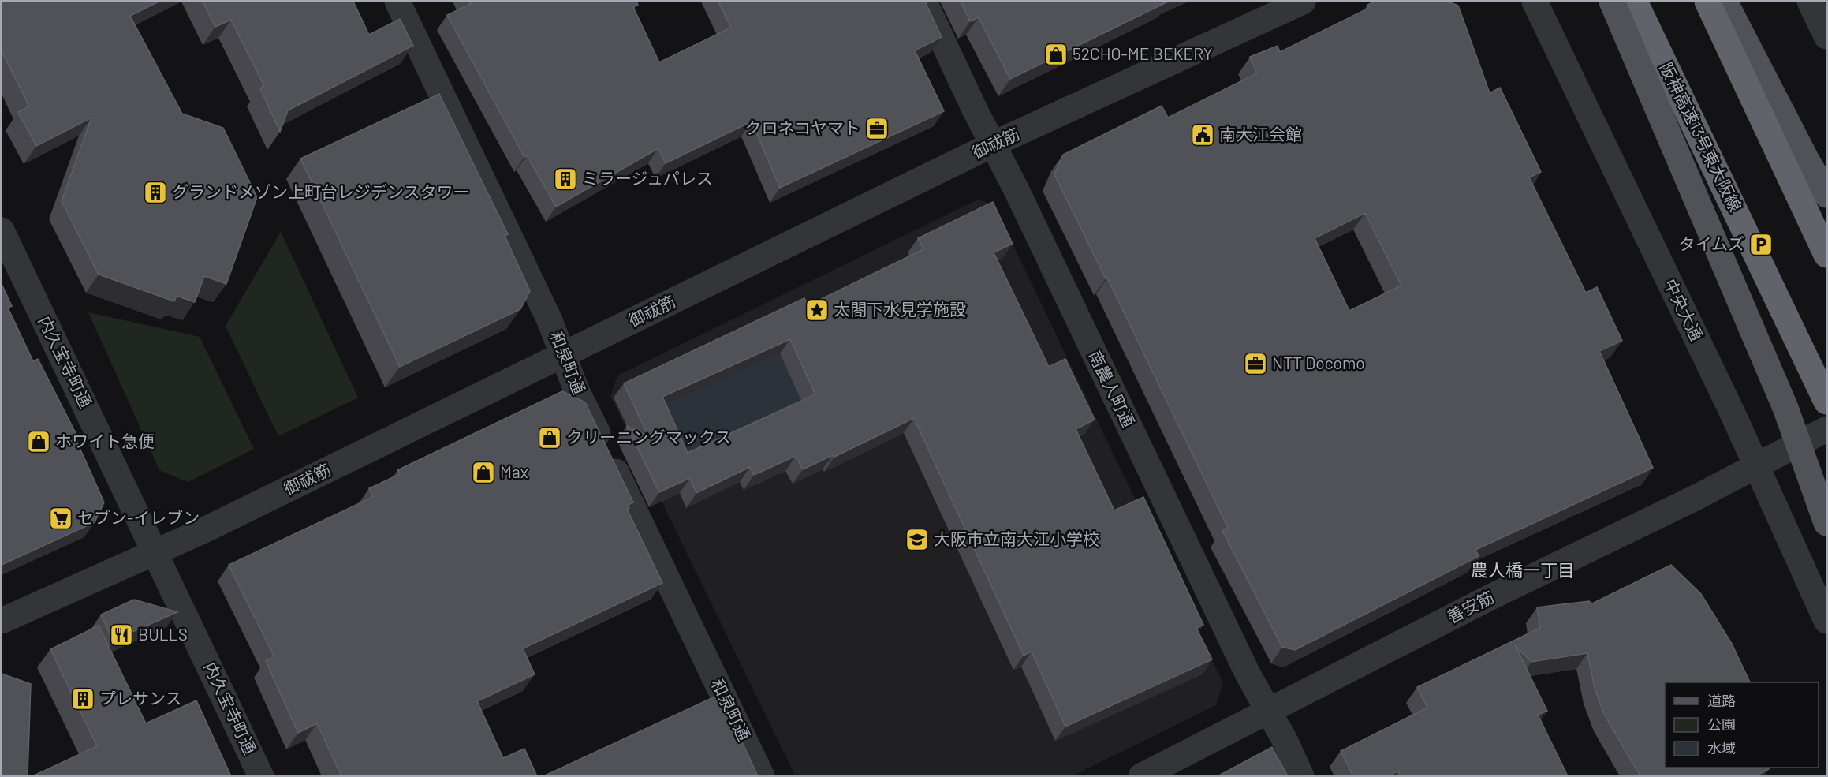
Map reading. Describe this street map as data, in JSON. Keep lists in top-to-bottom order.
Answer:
{
  "streets": {
    "highway": ["阪神高速13号東大阪線"],
    "street": [
      "御祓筋",
      "中央大通",
      "内久宝寺町通",
      "和泉町通",
      "南農人町通",
      "善安筋"
    ]
  },
  "crossings": [
    ["御祓筋", "内久宝寺町通"],
    ["御祓筋", "和泉町通"],
    ["御祓筋", "南農人町通"],
    ["中央大通", "善安筋"],
    ["南農人町通", "善安筋"]
  ],
  "districts": ["農人橋一丁目"],
  "places": {
    "shop": [
      "52CHO-ME BEKERY",
      "クリーニングマックス",
      "ホワイト急便",
      "Max"
    ],
    "office": ["クロネコヤマト", "NTT Docomo"],
    "public building": ["南大江会館"],
    "building": ["ミラージュパレス", "グランドメゾン上町台レジデンスタワー", "プレサンス"],
    "parking": ["タイムズ"],
    "place": ["太閤下水見学施設"],
    "supermarket": ["セブン-イレブン"],
    "school or university": ["大阪市立南大江小学校"],
    "restaurant": ["BULLS"]
  },
  "legend": ["道路", "公園", "水域"]
}
